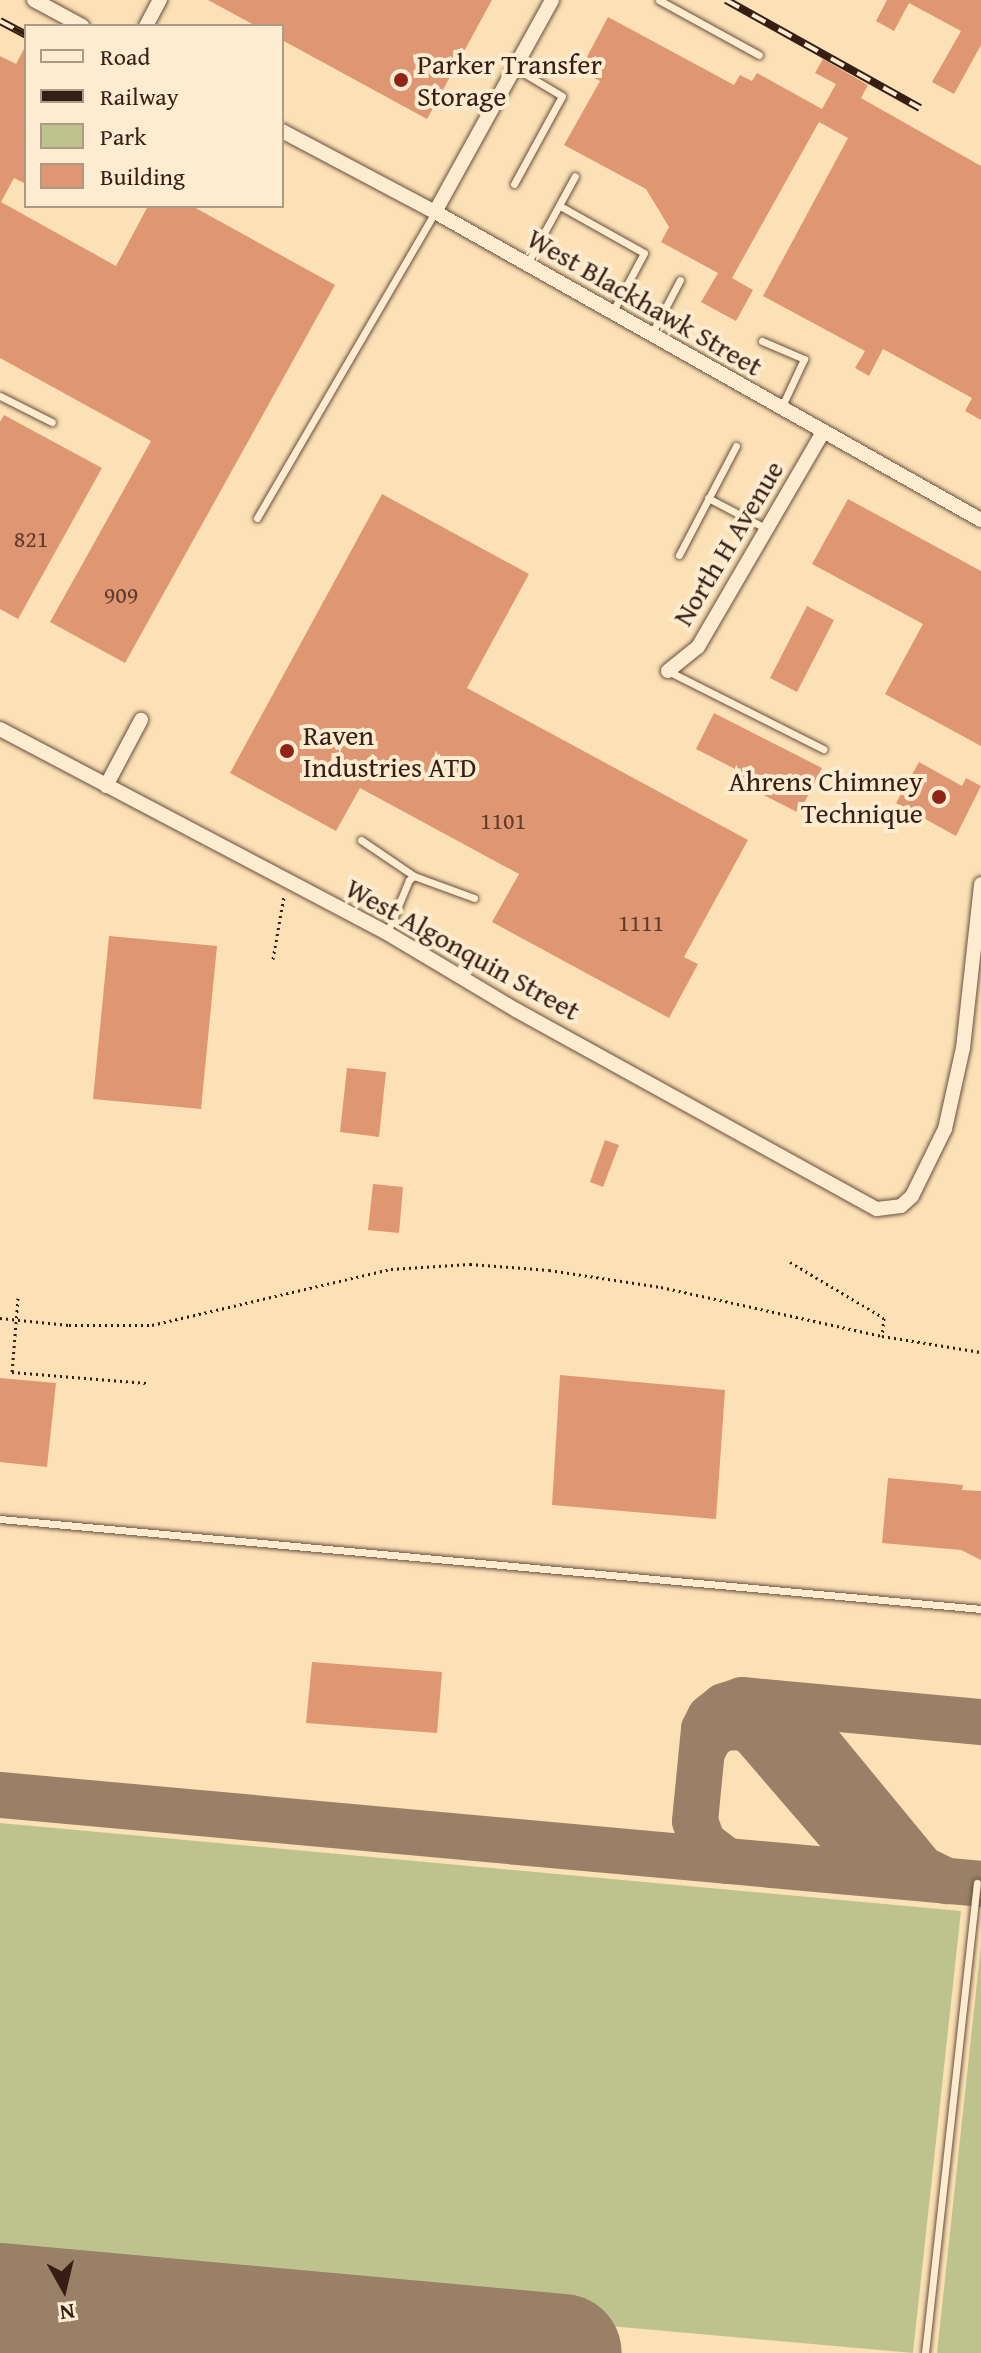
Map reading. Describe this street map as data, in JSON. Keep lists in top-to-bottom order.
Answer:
{
  "streets": {
    "street": ["West Blackhawk Street", "North H Avenue", "West Algonquin Street"]
  },
  "crossings": [
    ["West Blackhawk Street", "North H Avenue"]
  ],
  "places": ["Parker Transfer Storage", "Raven Industries ATD", "Ahrens Chimney Technique"],
  "house_numbers": [
    "821",
    "909",
    "1101",
    "1111"
  ],
  "legend": [
    "Road",
    "Railway",
    "Park",
    "Building"
  ],
  "north": "bottom"
}
